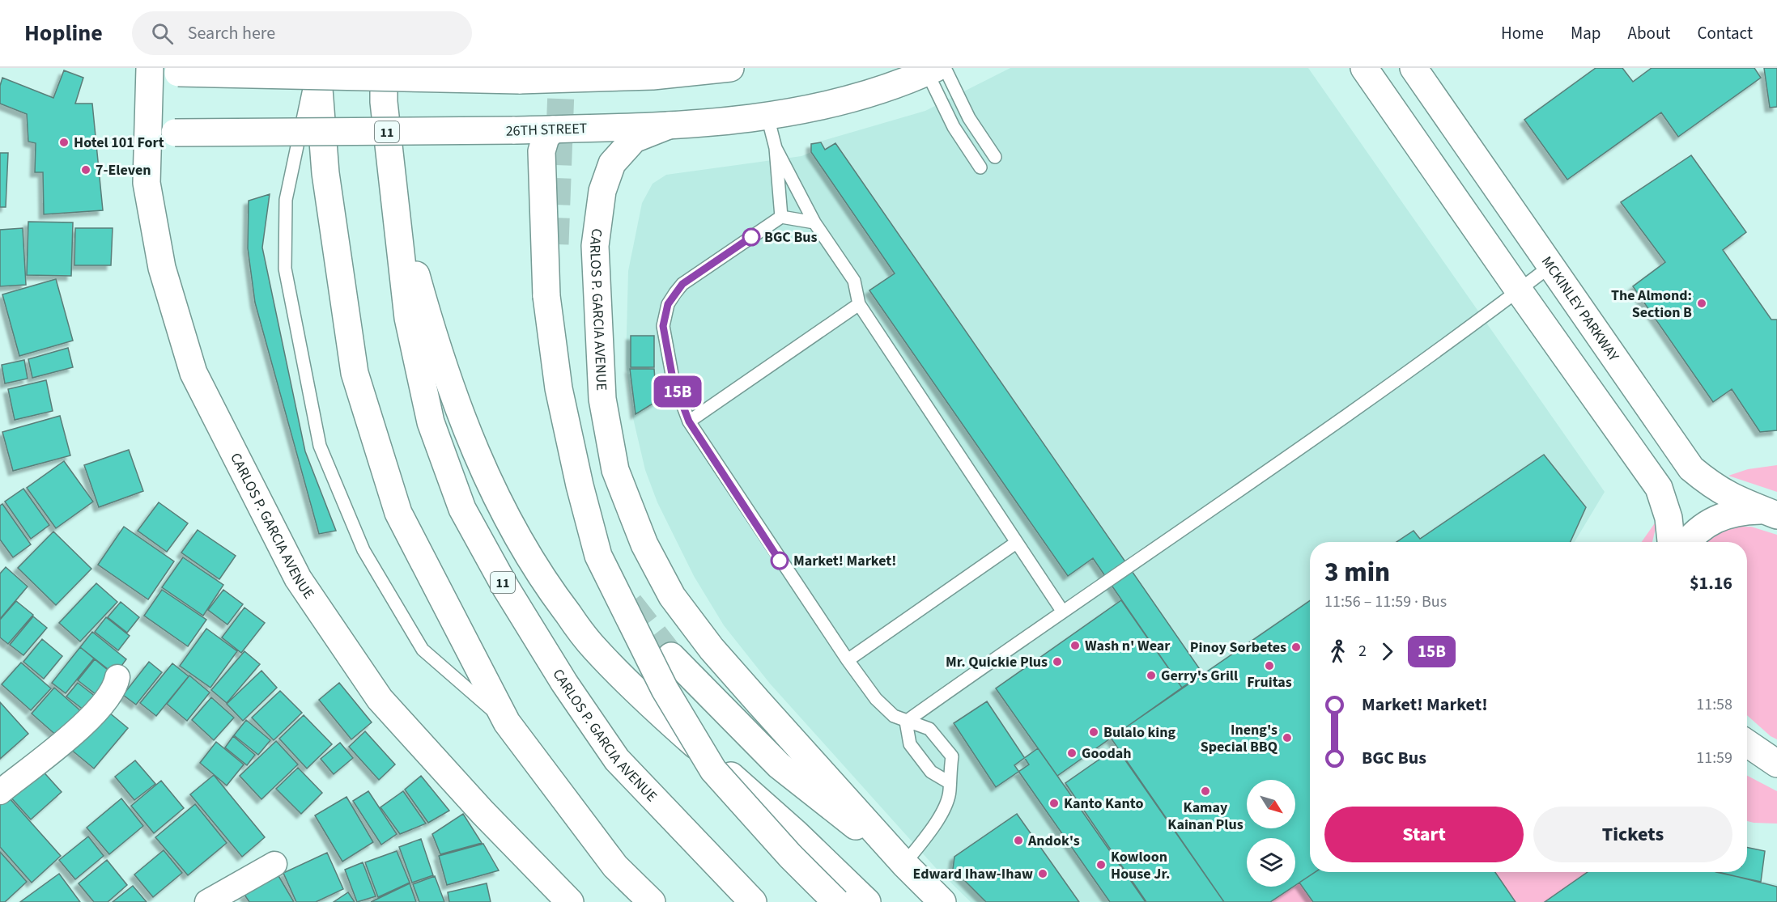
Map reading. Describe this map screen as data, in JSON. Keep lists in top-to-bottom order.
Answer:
{
  "streets": {
    "main road": [
      "26TH STREET",
      "11",
      "CARLOS P. GARCIA AVENUE",
      "MCKINLEY PARKWAY"
    ]
  },
  "crossings": [
    ["26TH STREET", "CARLOS P. GARCIA AVENUE"]
  ],
  "places": [
    "Hotel 101 Fort",
    "7-Eleven",
    "BGC Bus",
    "The Almond: Section B",
    "Market! Market!",
    "Wash n' Wear",
    "Pinoy Sorbetes",
    "Mr. Quickie Plus",
    "Fruitas",
    "Gerry's Grill",
    "Bulalo king",
    "Ineng's Special BBQ",
    "Goodah",
    "Kamay Kainan Plus",
    "Kanto Kanto",
    "Andok's",
    "Kowloon House Jr.",
    "Edward Ihaw-Ihaw"
  ],
  "lines": ["bus line 15B"],
  "north": "bottom right",
  "page": {
    "header": "Hopline",
    "search": "Search here",
    "nav": [
      "Home",
      "Map",
      "About",
      "Contact"
    ],
    "on_map": "15B",
    "heading": ["3 min", "11:56 – 11:59 · Bus", "$1.16"],
    "legs": ["2", "15B"],
    "list": [
      {
        "name": "Market! Market!",
        "value": "11:58"
      },
      {
        "name": "BGC Bus",
        "value": "11:59"
      }
    ],
    "buttons": ["Start", "Tickets"]
  }
}
